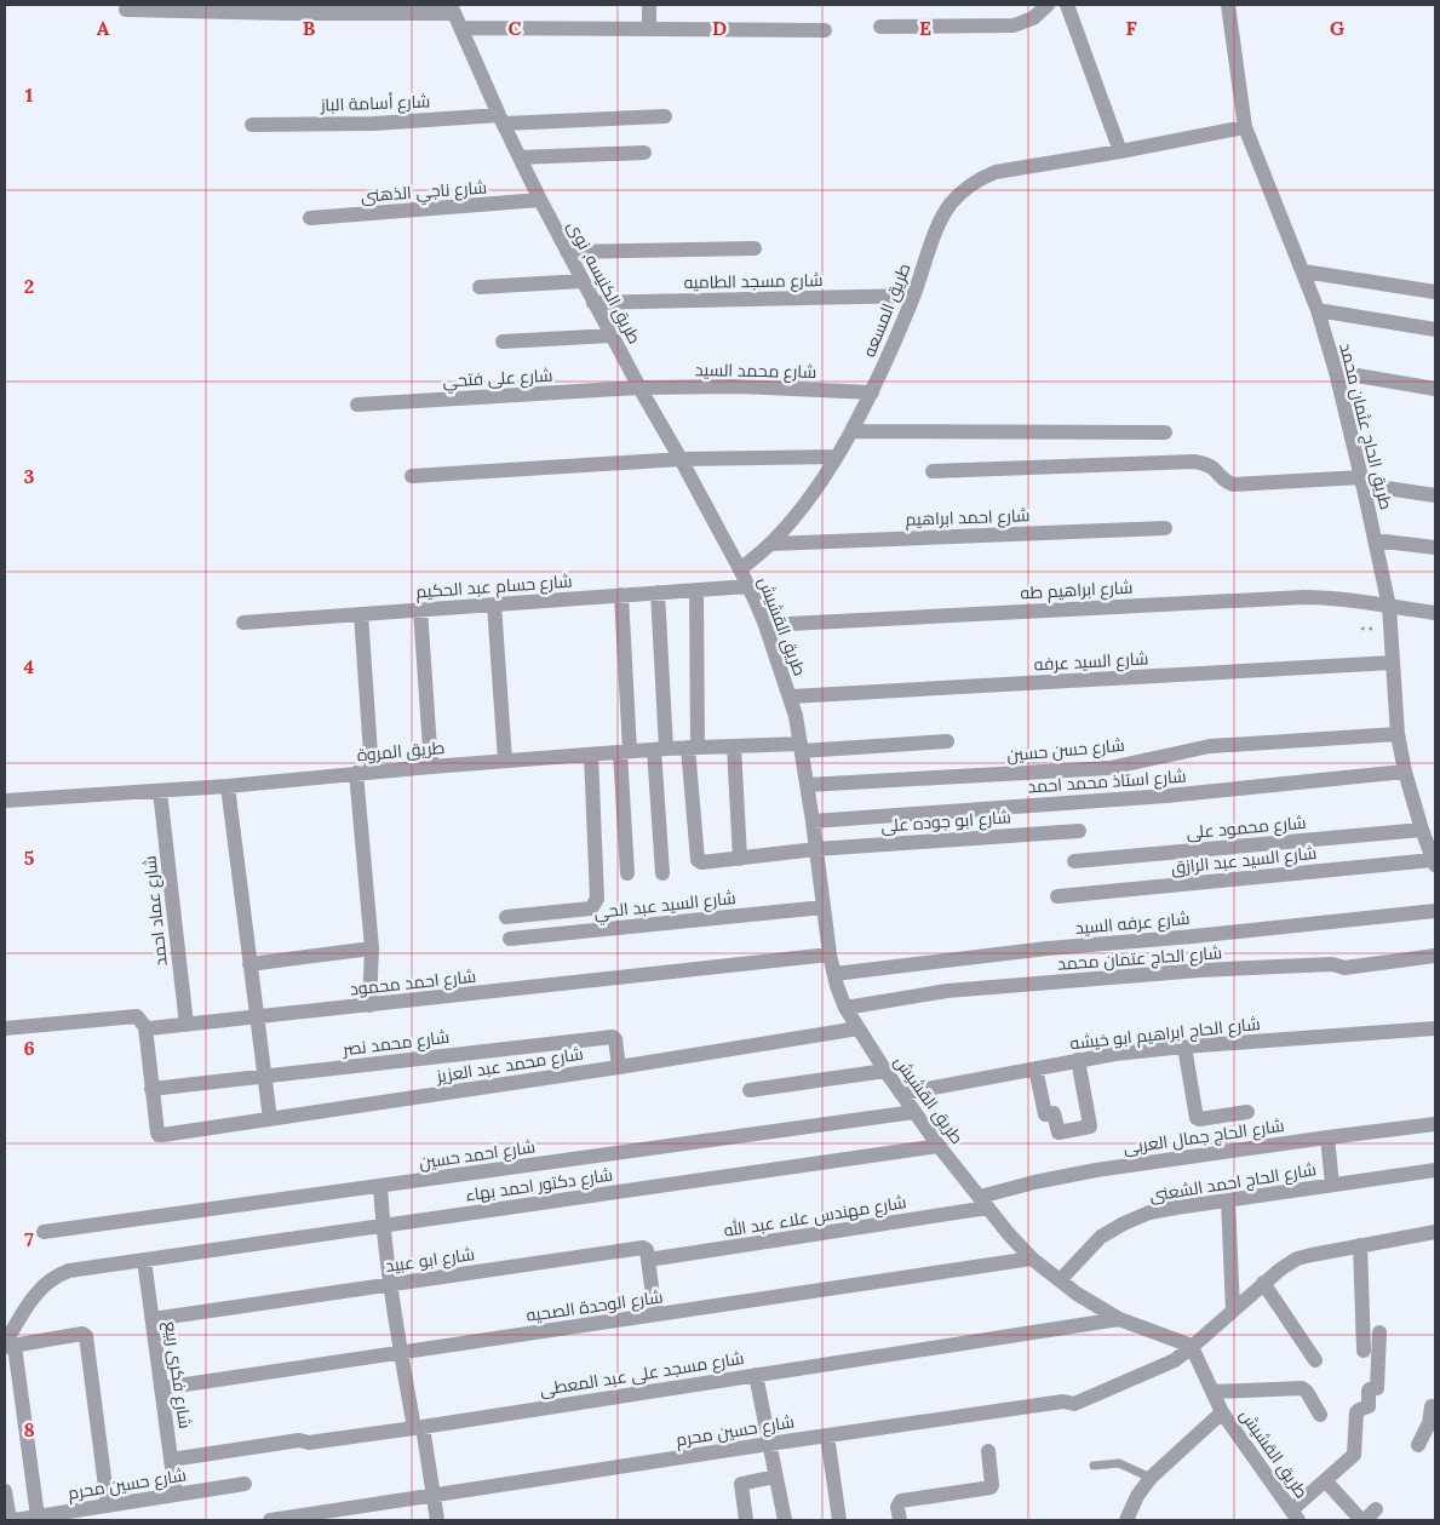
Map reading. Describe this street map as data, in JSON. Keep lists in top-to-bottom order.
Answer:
{
  "streets": {
    "street": [
      "شارع أسامة الباز",
      "شارع ناجي الذهنى",
      "شارع مسجد الطاميه",
      "طريق الكنيسه, نوى",
      "طريق المسعه",
      "شارع محمد السيد",
      "شارع على فتحي",
      "طريق الحاج عثمان محمد",
      "شارع احمد ابراهيم",
      "شارع حسام عبد الحكيم",
      "شارع ابراهيم طه",
      "طريق القشيش",
      "شارع السيد عرفه",
      "شارع حسن حسين",
      "طريق المروة",
      "شارع استاذ محمد احمد",
      "شارع ابو جوده على",
      "شارع محمود على",
      "شارع السيد عبد الرازق",
      "شارع السيد عبد الحي",
      "شارع عماد احمد",
      "شارع عرفه السيد",
      "شارع الحاج عتمان محمد",
      "شارع احمد محمود",
      "شارع الحاج ابراهيم ابو خيشه",
      "شارع محمد نصر",
      "شارع محمد عبد العزيز",
      "شارع الحاج جمال العربى",
      "شارع احمد حسين",
      "شارع الحاج احمد الشعنى",
      "شارع دكتور احمد بهاء",
      "شارع مهندس علاء عبد الله",
      "شارع ابو عبيد",
      "شارع الوحدة الصحيه",
      "شارع مسجد على عبد المعطى",
      "شارع فكرى ربيع",
      "شارع حسين محرم"
    ]
  },
  "crossings": [
    ["شارع أسامة الباز", "طريق الكنيسه, نوى"],
    ["شارع ناجي الذهنى", "طريق الكنيسه, نوى"],
    ["شارع مسجد الطاميه", "طريق الكنيسه, نوى"],
    ["شارع مسجد الطاميه", "طريق المسعه"],
    ["طريق الكنيسه, نوى", "طريق المسعه"],
    ["طريق الكنيسه, نوى", "شارع محمد السيد"],
    ["طريق الكنيسه, نوى", "شارع على فتحي"],
    ["طريق الكنيسه, نوى", "طريق القشيش"],
    ["طريق المسعه", "شارع محمد السيد"],
    ["طريق المسعه", "طريق الحاج عثمان محمد"],
    ["طريق المسعه", "شارع احمد ابراهيم"],
    ["طريق المسعه", "طريق القشيش"],
    ["شارع محمد السيد", "شارع على فتحي"],
    ["طريق الحاج عثمان محمد", "شارع ابراهيم طه"],
    ["طريق الحاج عثمان محمد", "شارع السيد عرفه"],
    ["طريق الحاج عثمان محمد", "شارع حسن حسين"],
    ["طريق الحاج عثمان محمد", "شارع استاذ محمد احمد"],
    ["طريق الحاج عثمان محمد", "شارع محمود على"],
    ["طريق الحاج عثمان محمد", "شارع السيد عبد الرازق"],
    ["شارع حسام عبد الحكيم", "طريق القشيش"],
    ["شارع ابراهيم طه", "طريق القشيش"],
    ["طريق القشيش", "شارع السيد عرفه"],
    ["طريق القشيش", "شارع حسن حسين"],
    ["طريق القشيش", "طريق المروة"],
    ["طريق القشيش", "شارع استاذ محمد احمد"],
    ["طريق القشيش", "شارع ابو جوده على"],
    ["طريق القشيش", "شارع السيد عبد الحي"],
    ["طريق القشيش", "شارع عرفه السيد"],
    ["طريق القشيش", "شارع الحاج عتمان محمد"],
    ["طريق القشيش", "شارع احمد محمود"],
    ["طريق القشيش", "شارع الحاج ابراهيم ابو خيشه"],
    ["طريق القشيش", "شارع محمد عبد العزيز"],
    ["طريق القشيش", "شارع الحاج جمال العربى"],
    ["طريق القشيش", "شارع احمد حسين"],
    ["طريق القشيش", "شارع الحاج احمد الشعنى"],
    ["طريق القشيش", "شارع دكتور احمد بهاء"],
    ["طريق القشيش", "شارع مهندس علاء عبد الله"],
    ["طريق القشيش", "شارع الوحدة الصحيه"],
    ["طريق القشيش", "شارع مسجد على عبد المعطى"],
    ["طريق القشيش", "شارع حسين محرم"],
    ["طريق المروة", "شارع ابو جوده على"],
    ["طريق المروة", "شارع عماد احمد"],
    ["شارع عماد احمد", "شارع احمد محمود"],
    ["شارع محمد نصر", "شارع محمد عبد العزيز"],
    ["شارع الحاج جمال العربى", "شارع مهندس علاء عبد الله"],
    ["شارع دكتور احمد بهاء", "شارع فكرى ربيع"],
    ["شارع مهندس علاء عبد الله", "شارع ابو عبيد"],
    ["شارع ابو عبيد", "شارع فكرى ربيع"],
    ["شارع الوحدة الصحيه", "شارع فكرى ربيع"],
    ["شارع مسجد على عبد المعطى", "شارع فكرى ربيع"],
    ["شارع فكرى ربيع", "شارع حسين محرم"]
  ],
  "grid": {
    "columns": [
      "A",
      "B",
      "C",
      "D",
      "E",
      "F",
      "G"
    ],
    "rows": [
      "1",
      "2",
      "3",
      "4",
      "5",
      "6",
      "7",
      "8"
    ]
  }
}
